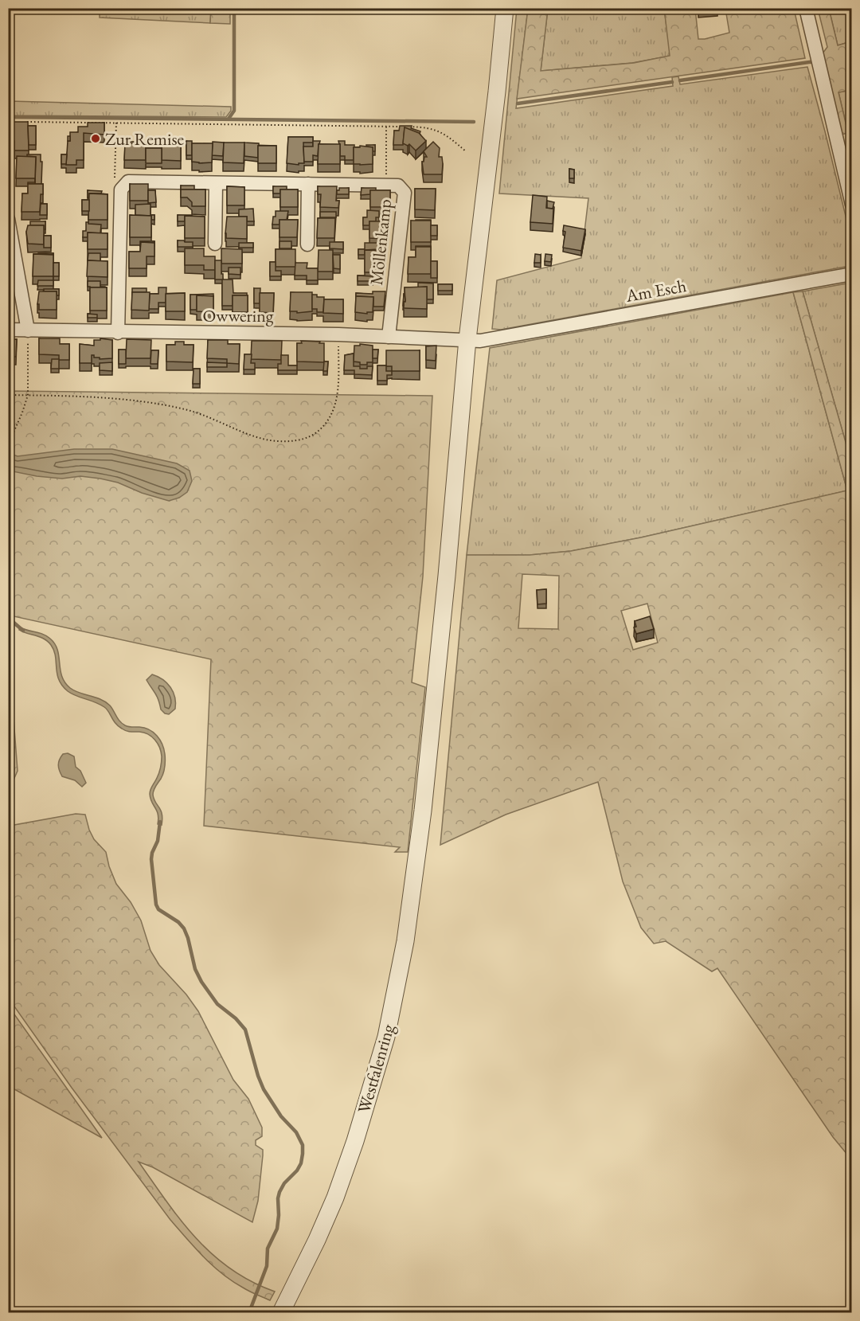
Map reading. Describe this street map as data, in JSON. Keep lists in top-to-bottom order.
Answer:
{
  "streets": {
    "street": [
      "Möllenkamp",
      "Am Esch",
      "Owwering",
      "Westfalenring"
    ]
  },
  "crossings": [
    ["Möllenkamp", "Owwering"],
    ["Am Esch", "Owwering"],
    ["Am Esch", "Westfalenring"],
    ["Owwering", "Westfalenring"]
  ],
  "places": ["Zur Remise"]
}
